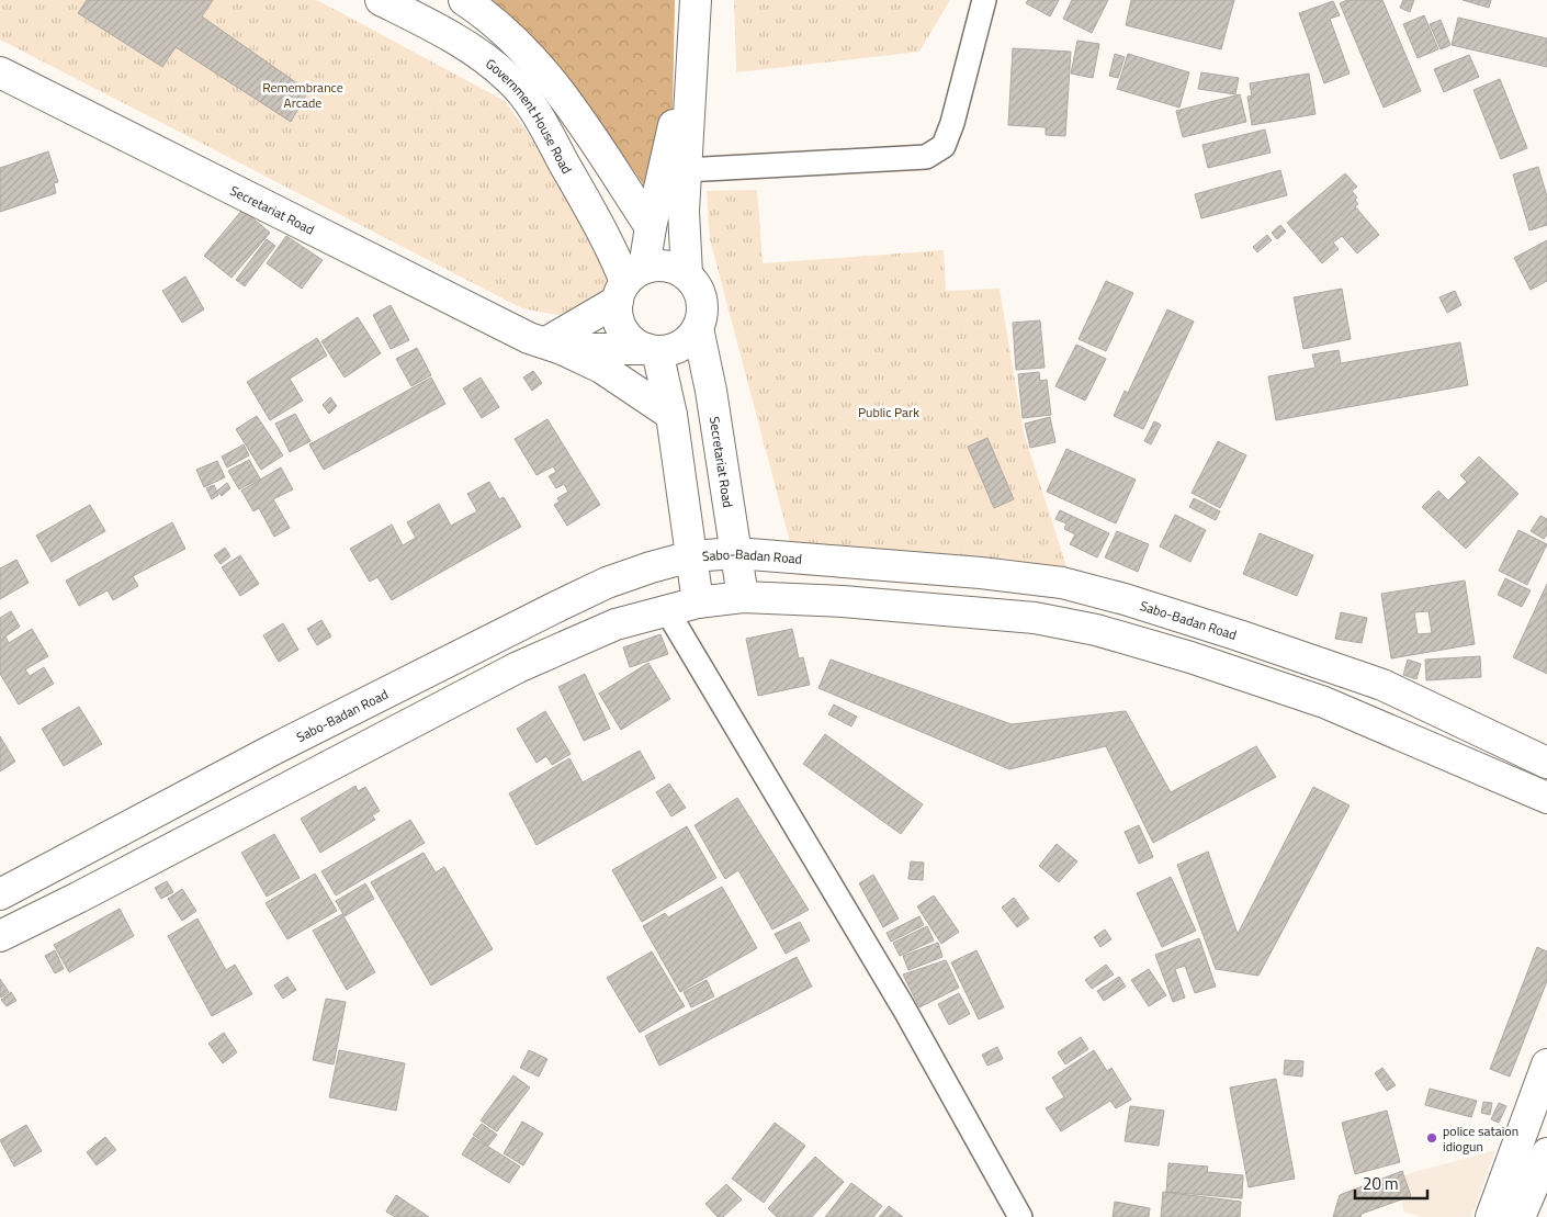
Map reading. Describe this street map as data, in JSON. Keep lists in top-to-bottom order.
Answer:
{
  "streets": {
    "main road": ["Government House Road", "Secretariat Road", "Sabo-Badan Road"]
  },
  "crossings": [
    ["Government House Road", "Secretariat Road"],
    ["Secretariat Road", "Sabo-Badan Road"]
  ],
  "parks": ["Remembrance Arcade", "Public Park"],
  "places": ["police sataion idiogun"],
  "scale_bar": "20 m"
}
